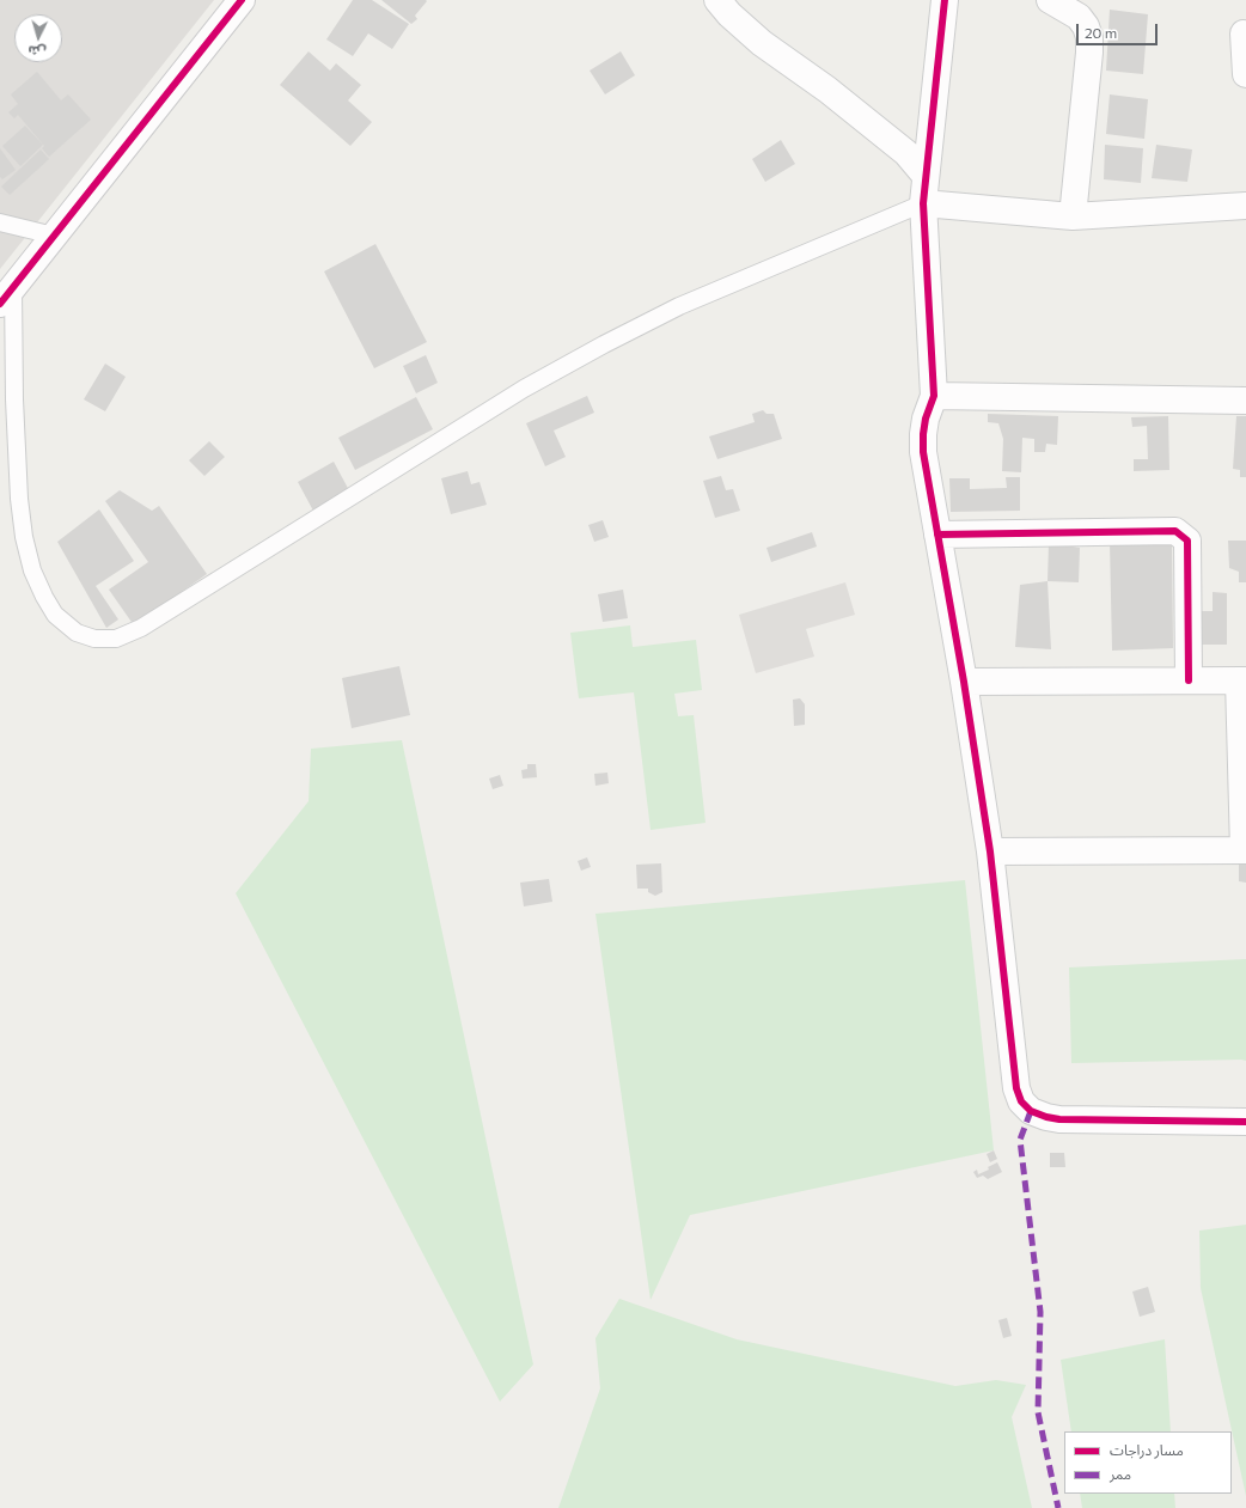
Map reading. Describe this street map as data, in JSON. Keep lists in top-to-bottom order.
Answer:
{
  "legend": ["مسار دراجات", "ممر"],
  "scale_bar": "20 m",
  "north": "bottom"
}
